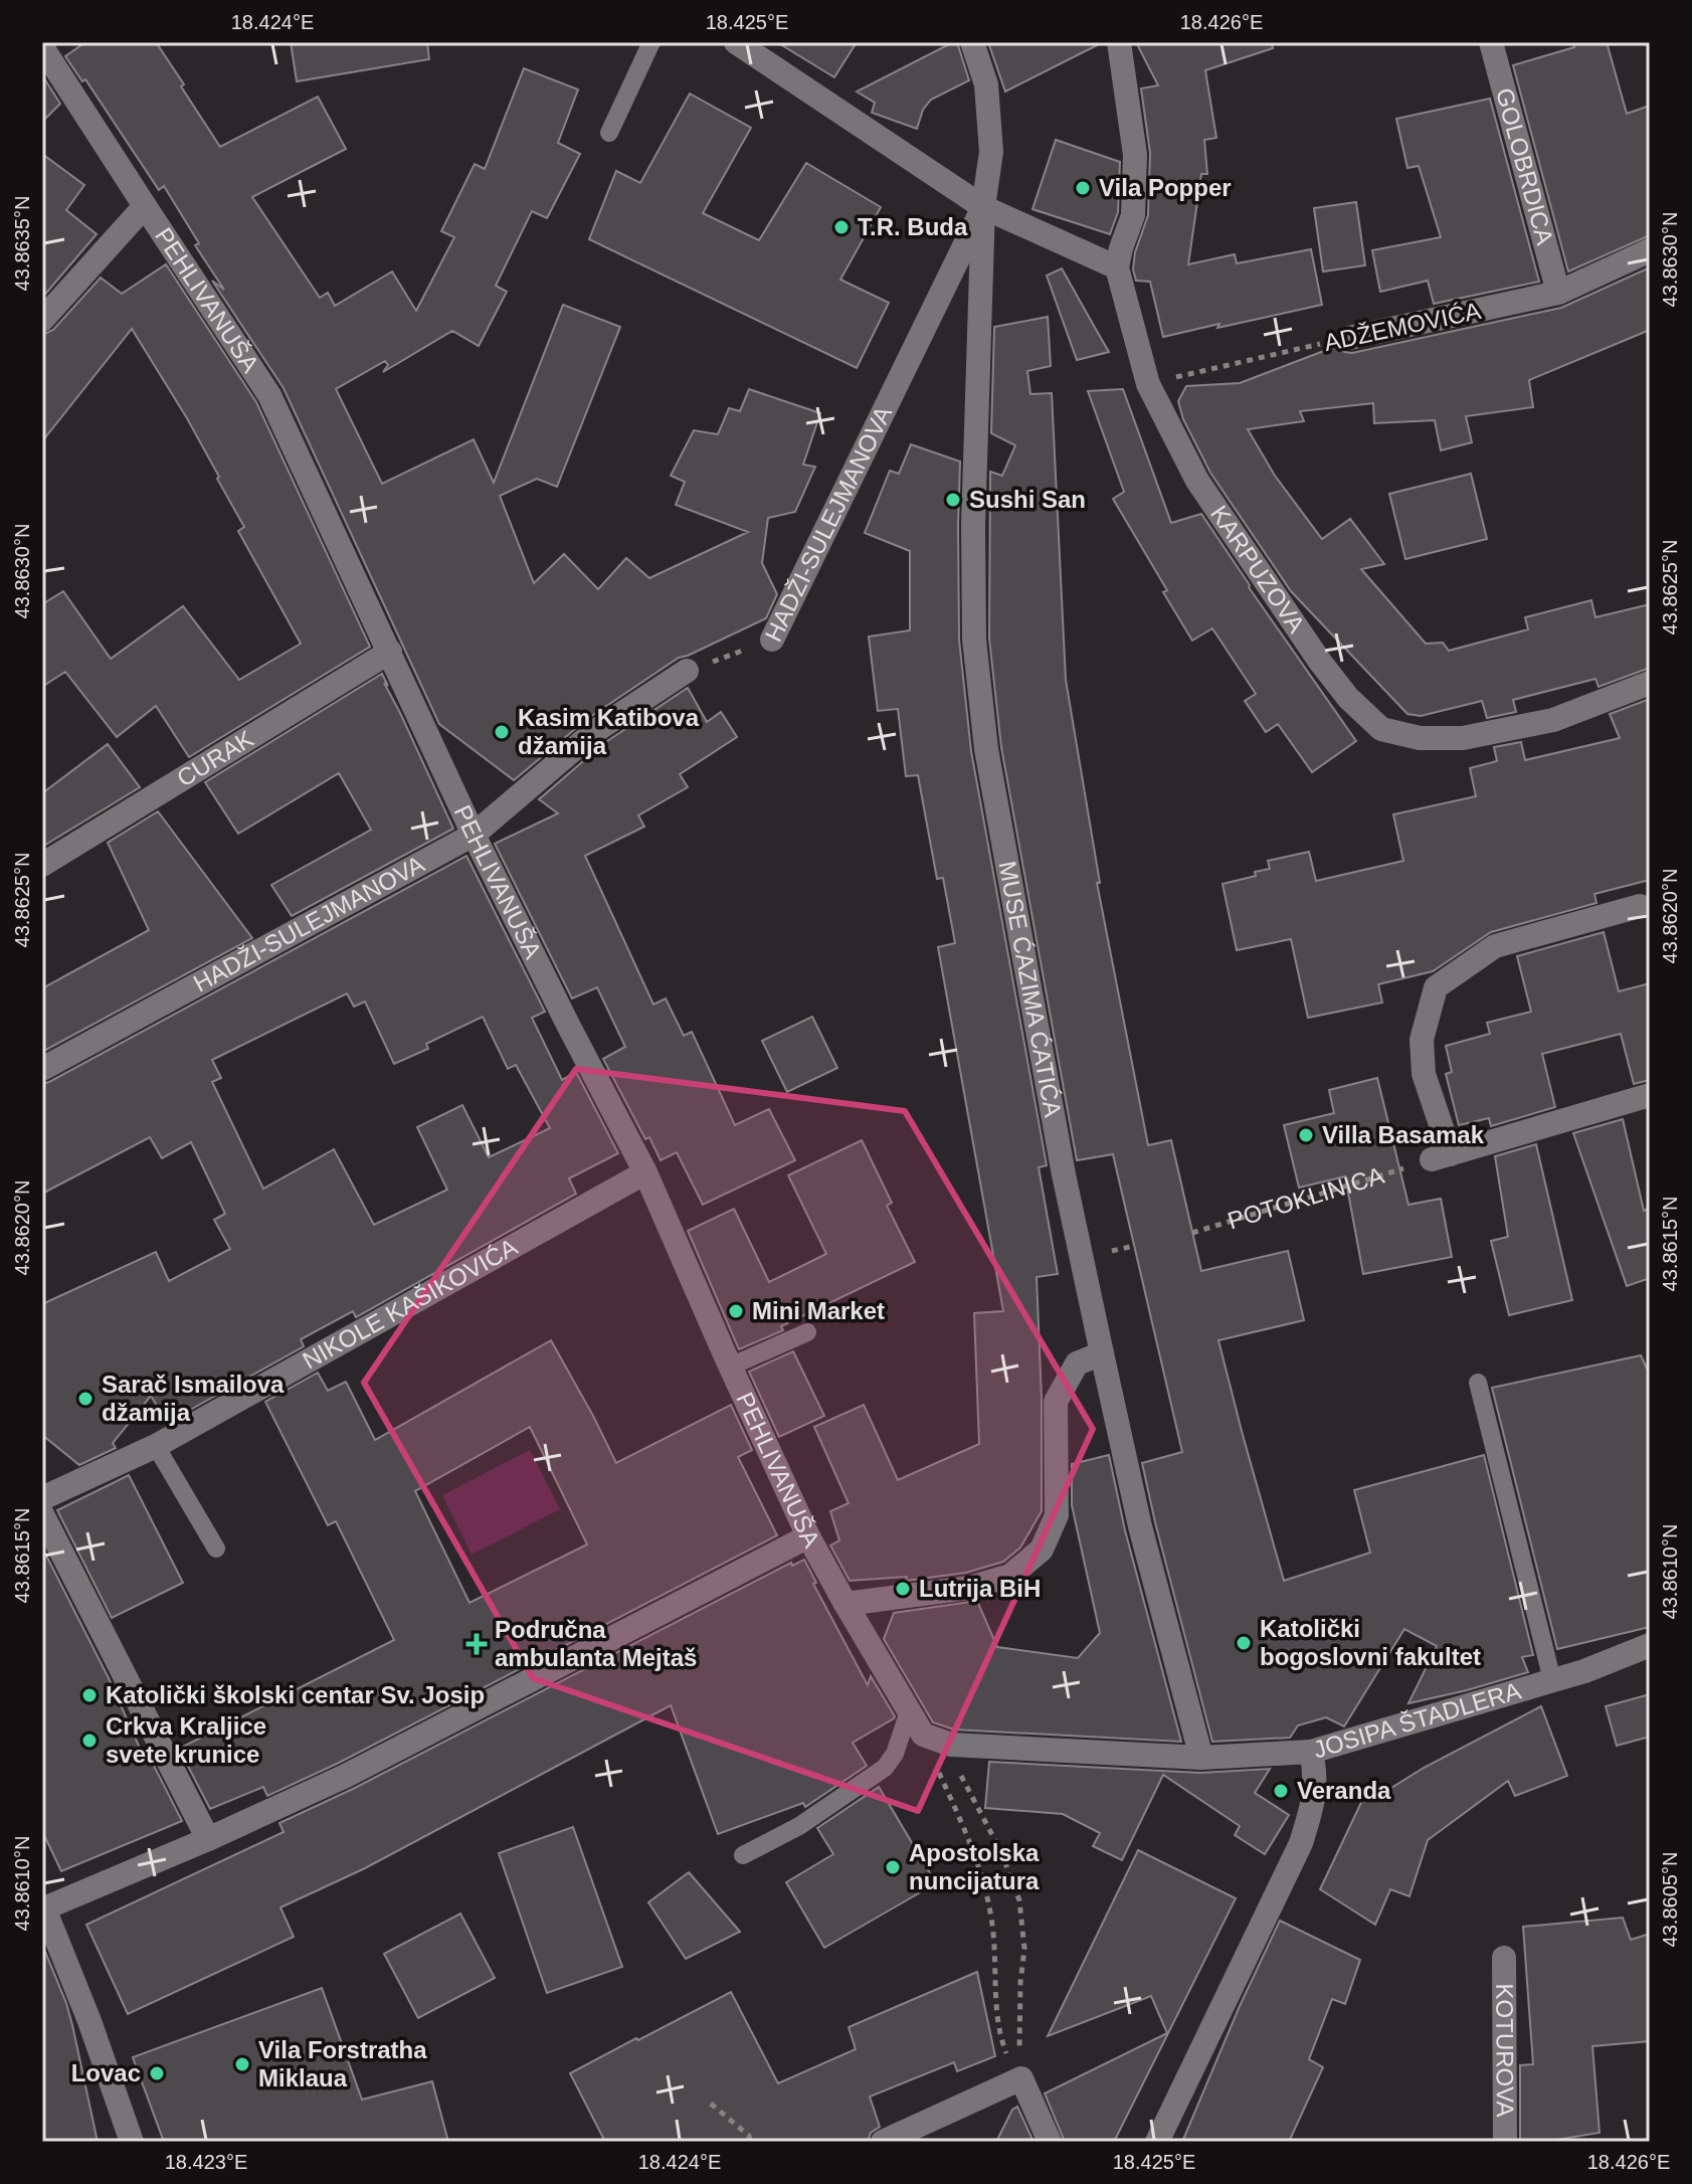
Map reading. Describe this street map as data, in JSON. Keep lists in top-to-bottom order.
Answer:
{
  "streets": {
    "street": [
      "GOLOBRDICA",
      "PEHLIVANUŠA",
      "ADŽEMOVIĆA",
      "HADŽI-SULEJMANOVA",
      "KARPUZOVA",
      "CURAK",
      "MUSE ĆAZIMA ĆATIĆA",
      "NIKOLE KAŠIKOVIĆA",
      "JOSIPA ŠTADLERA",
      "KOTUROVA"
    ],
    "path": ["POTOKLINICA"]
  },
  "crossings": [
    ["GOLOBRDICA", "ADŽEMOVIĆA"],
    ["PEHLIVANUŠA", "HADŽI-SULEJMANOVA"],
    ["PEHLIVANUŠA", "CURAK"],
    ["PEHLIVANUŠA", "NIKOLE KAŠIKOVIĆA"],
    ["ADŽEMOVIĆA", "KARPUZOVA"],
    ["HADŽI-SULEJMANOVA", "MUSE ĆAZIMA ĆATIĆA"]
  ],
  "places": {
    "other": [
      "Vila Popper",
      "T.R. Buda",
      "Sushi San",
      "Kasim Katibova džamija",
      "Villa Basamak",
      "Mini Market",
      "Sarač Ismailova džamija",
      "Lutrija BiH",
      "Katolički bogoslovni fakultet",
      "Katolički školski centar Sv. Josip",
      "Crkva Kraljice svete krunice",
      "Veranda",
      "Apostolska nuncijatura",
      "Vila Forstratha Miklaua",
      "Lovac"
    ],
    "health": ["Područna ambulanta Mejtaš"]
  },
  "coordinates": [
    "18.424°E",
    "18.425°E",
    "18.426°E",
    "43.8635°N",
    "43.8630°N",
    "43.8625°N",
    "43.8620°N",
    "43.8615°N",
    "43.8610°N",
    "43.8605°N",
    "18.423°E"
  ]
}
